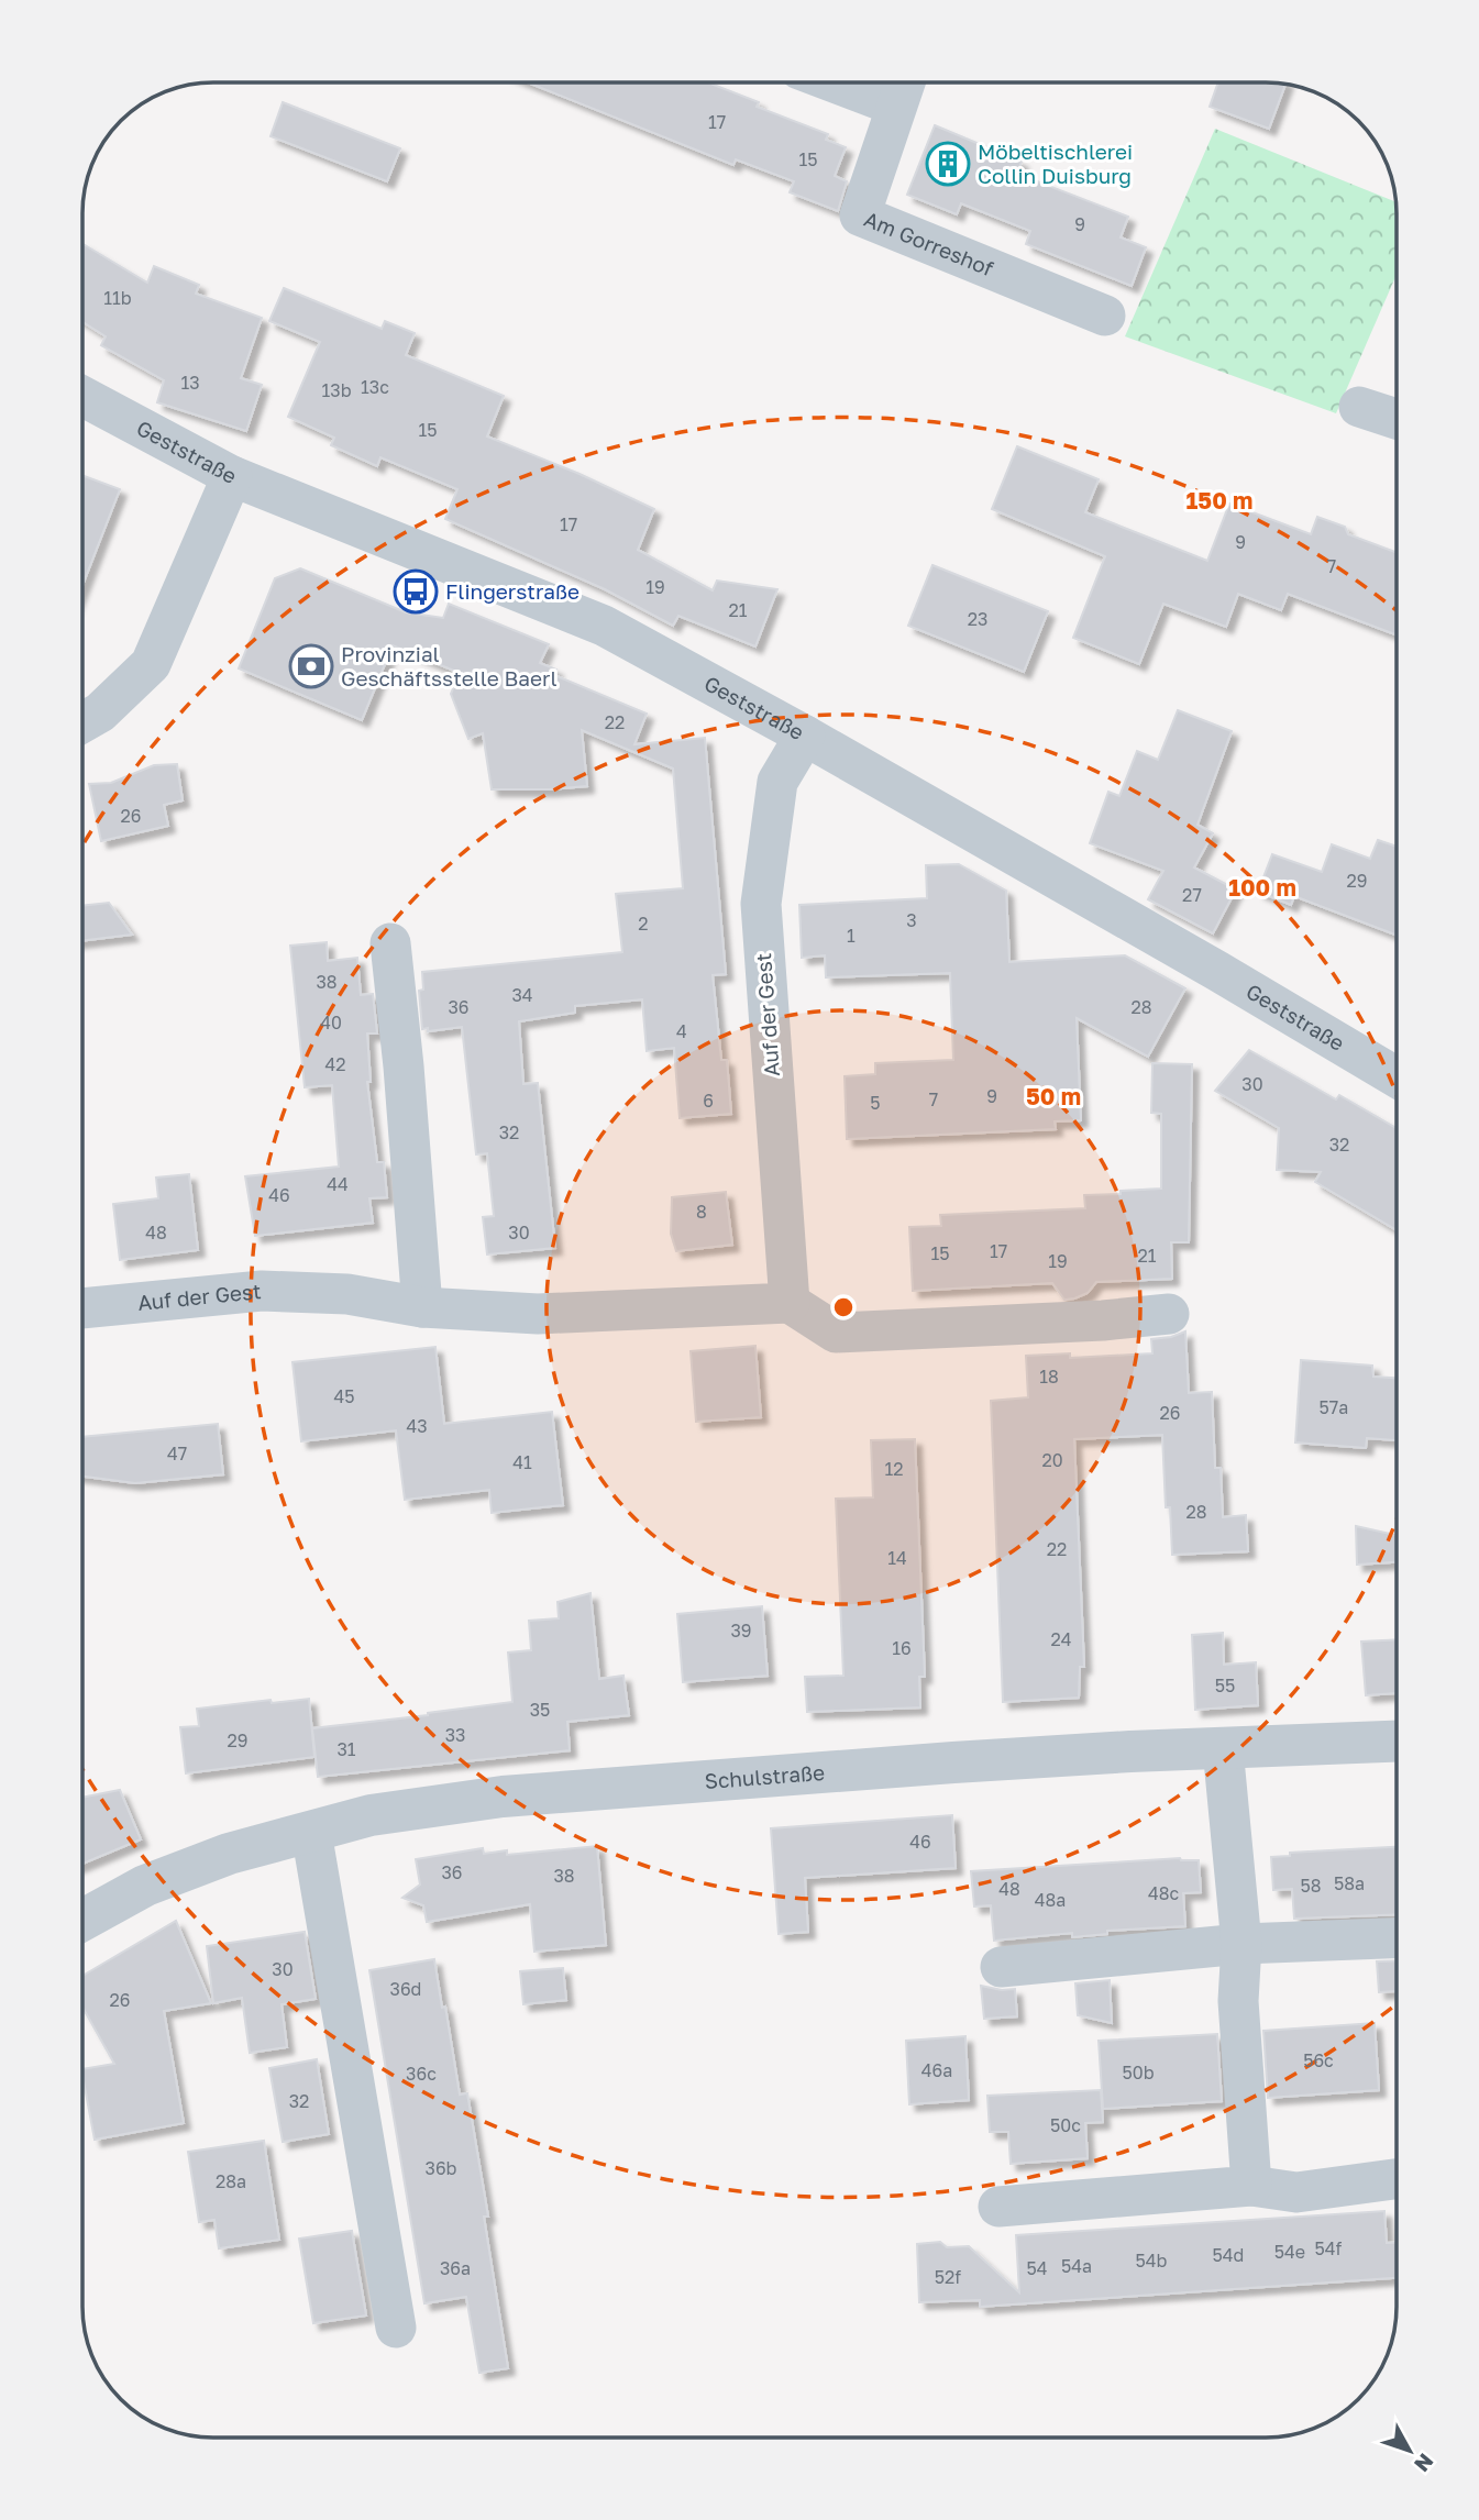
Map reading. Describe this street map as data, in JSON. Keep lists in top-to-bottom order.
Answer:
{
  "streets": {
    "street": [
      "Am Gorreshof",
      "Geststraße",
      "Auf der Gest",
      "Schulstraße"
    ]
  },
  "crossings": [
    ["Geststraße", "Auf der Gest"]
  ],
  "places": {
    "building": ["Möbeltischlerei Collin Duisburg"],
    "bus stop": ["Flingerstraße"],
    "bank": ["Provinzial Geschäftsstelle Baerl"]
  },
  "house_numbers": [
    "17",
    "15",
    "9",
    "11b",
    "13",
    "13c",
    "13b",
    "15",
    "17",
    "9",
    "7",
    "19",
    "21",
    "23",
    "22",
    "26",
    "29",
    "27",
    "3",
    "2",
    "1",
    "38",
    "34",
    "36",
    "28",
    "40",
    "4",
    "42",
    "30",
    "9",
    "7",
    "6",
    "5",
    "32",
    "32",
    "44",
    "46",
    "8",
    "48",
    "30",
    "17",
    "15",
    "21",
    "19",
    "18",
    "45",
    "57a",
    "26",
    "43",
    "47",
    "20",
    "41",
    "12",
    "28",
    "22",
    "14",
    "39",
    "24",
    "16",
    "55",
    "35",
    "33",
    "29",
    "31",
    "46",
    "36",
    "38",
    "58a",
    "58",
    "48",
    "48c",
    "48a",
    "30",
    "36d",
    "26",
    "56c",
    "46a",
    "50b",
    "36c",
    "32",
    "50c",
    "36b",
    "28a",
    "54f",
    "54e",
    "54d",
    "54b",
    "54a",
    "36a",
    "54",
    "52f"
  ],
  "north": "bottom right",
  "rings": ["150 m", "100 m", "50 m"]
}
